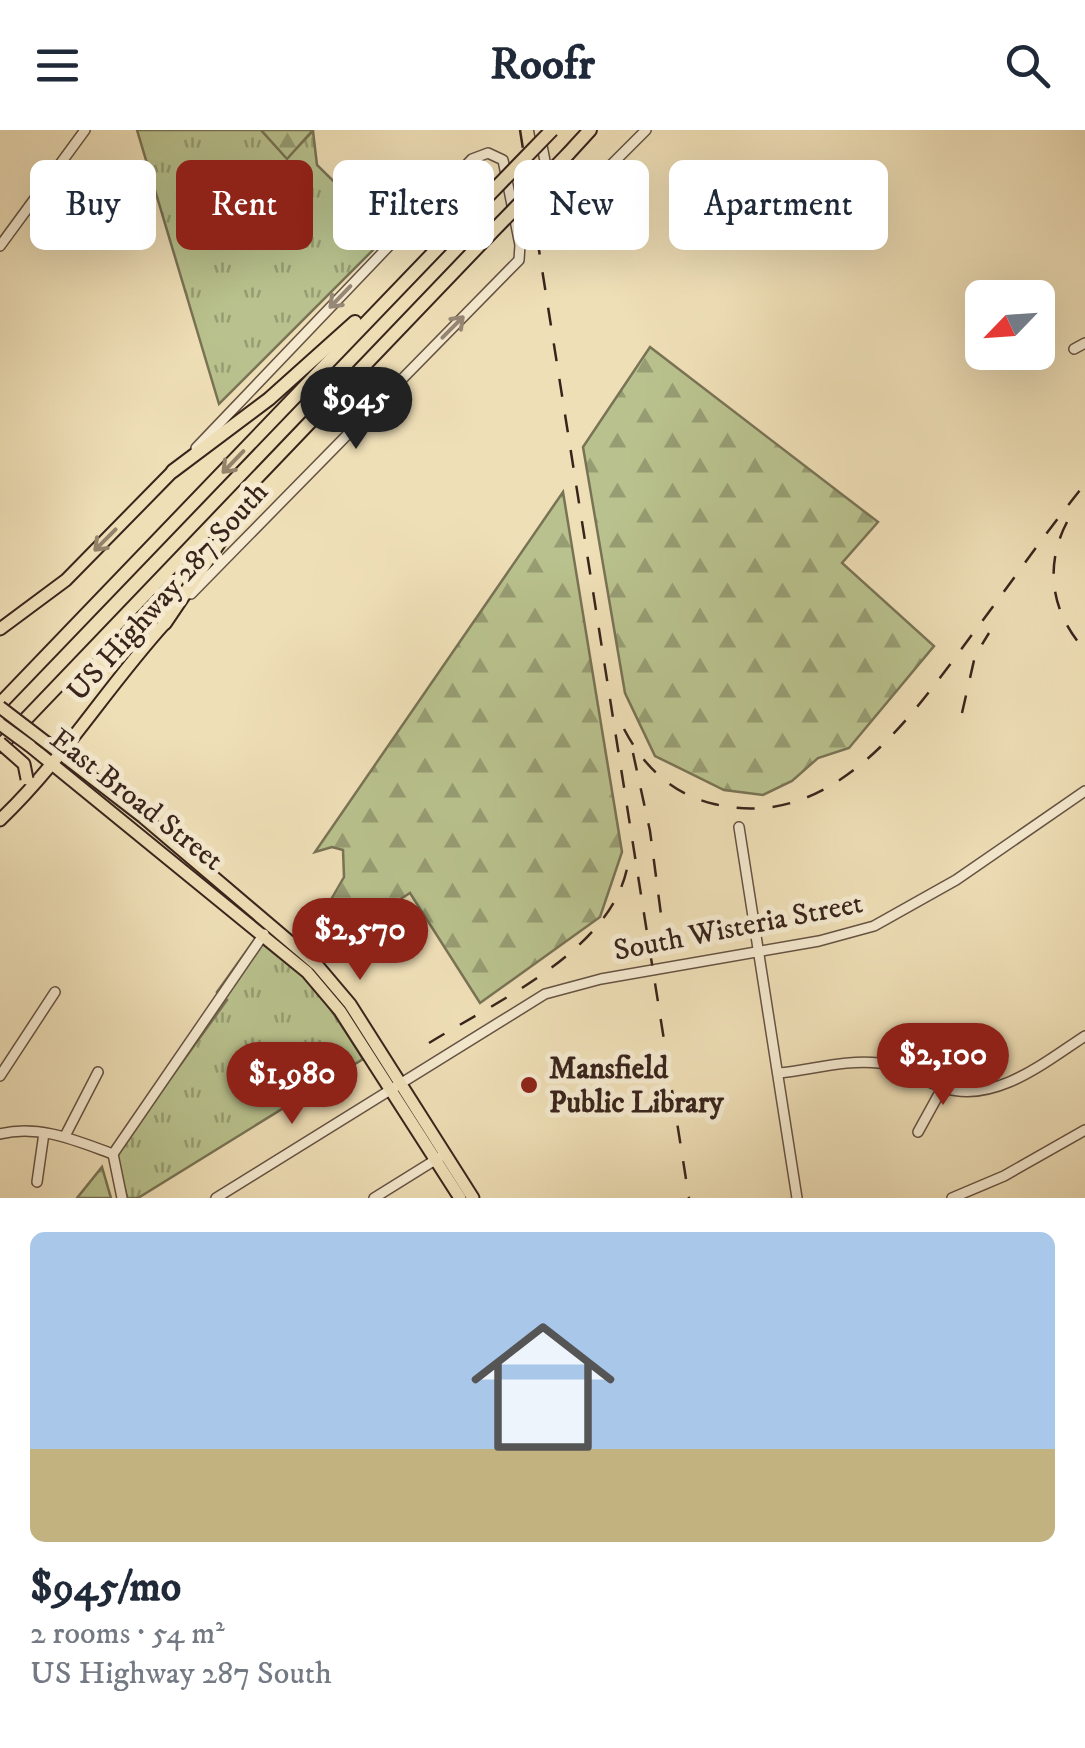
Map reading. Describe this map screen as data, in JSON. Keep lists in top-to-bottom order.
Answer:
{
  "streets": {
    "main road": ["US Highway 287 South", "East Broad Street"],
    "street": ["South Wisteria Street"]
  },
  "crossings": [
    ["US Highway 287 South", "East Broad Street"],
    ["East Broad Street", "South Wisteria Street"]
  ],
  "places": ["Mansfield Public Library"],
  "north": "bottom left",
  "page": {
    "header": "Roofr",
    "chip": [
      "Buy",
      "Rent",
      "Filters",
      "New",
      "Apartment"
    ],
    "price": [
      "$945",
      "$2,570",
      "$2,100",
      "$1,980"
    ],
    "list": [
      {
        "name": "$945/mo",
        "note": "2 rooms · 54 m² · US Highway 287 South"
      }
    ]
  }
}
